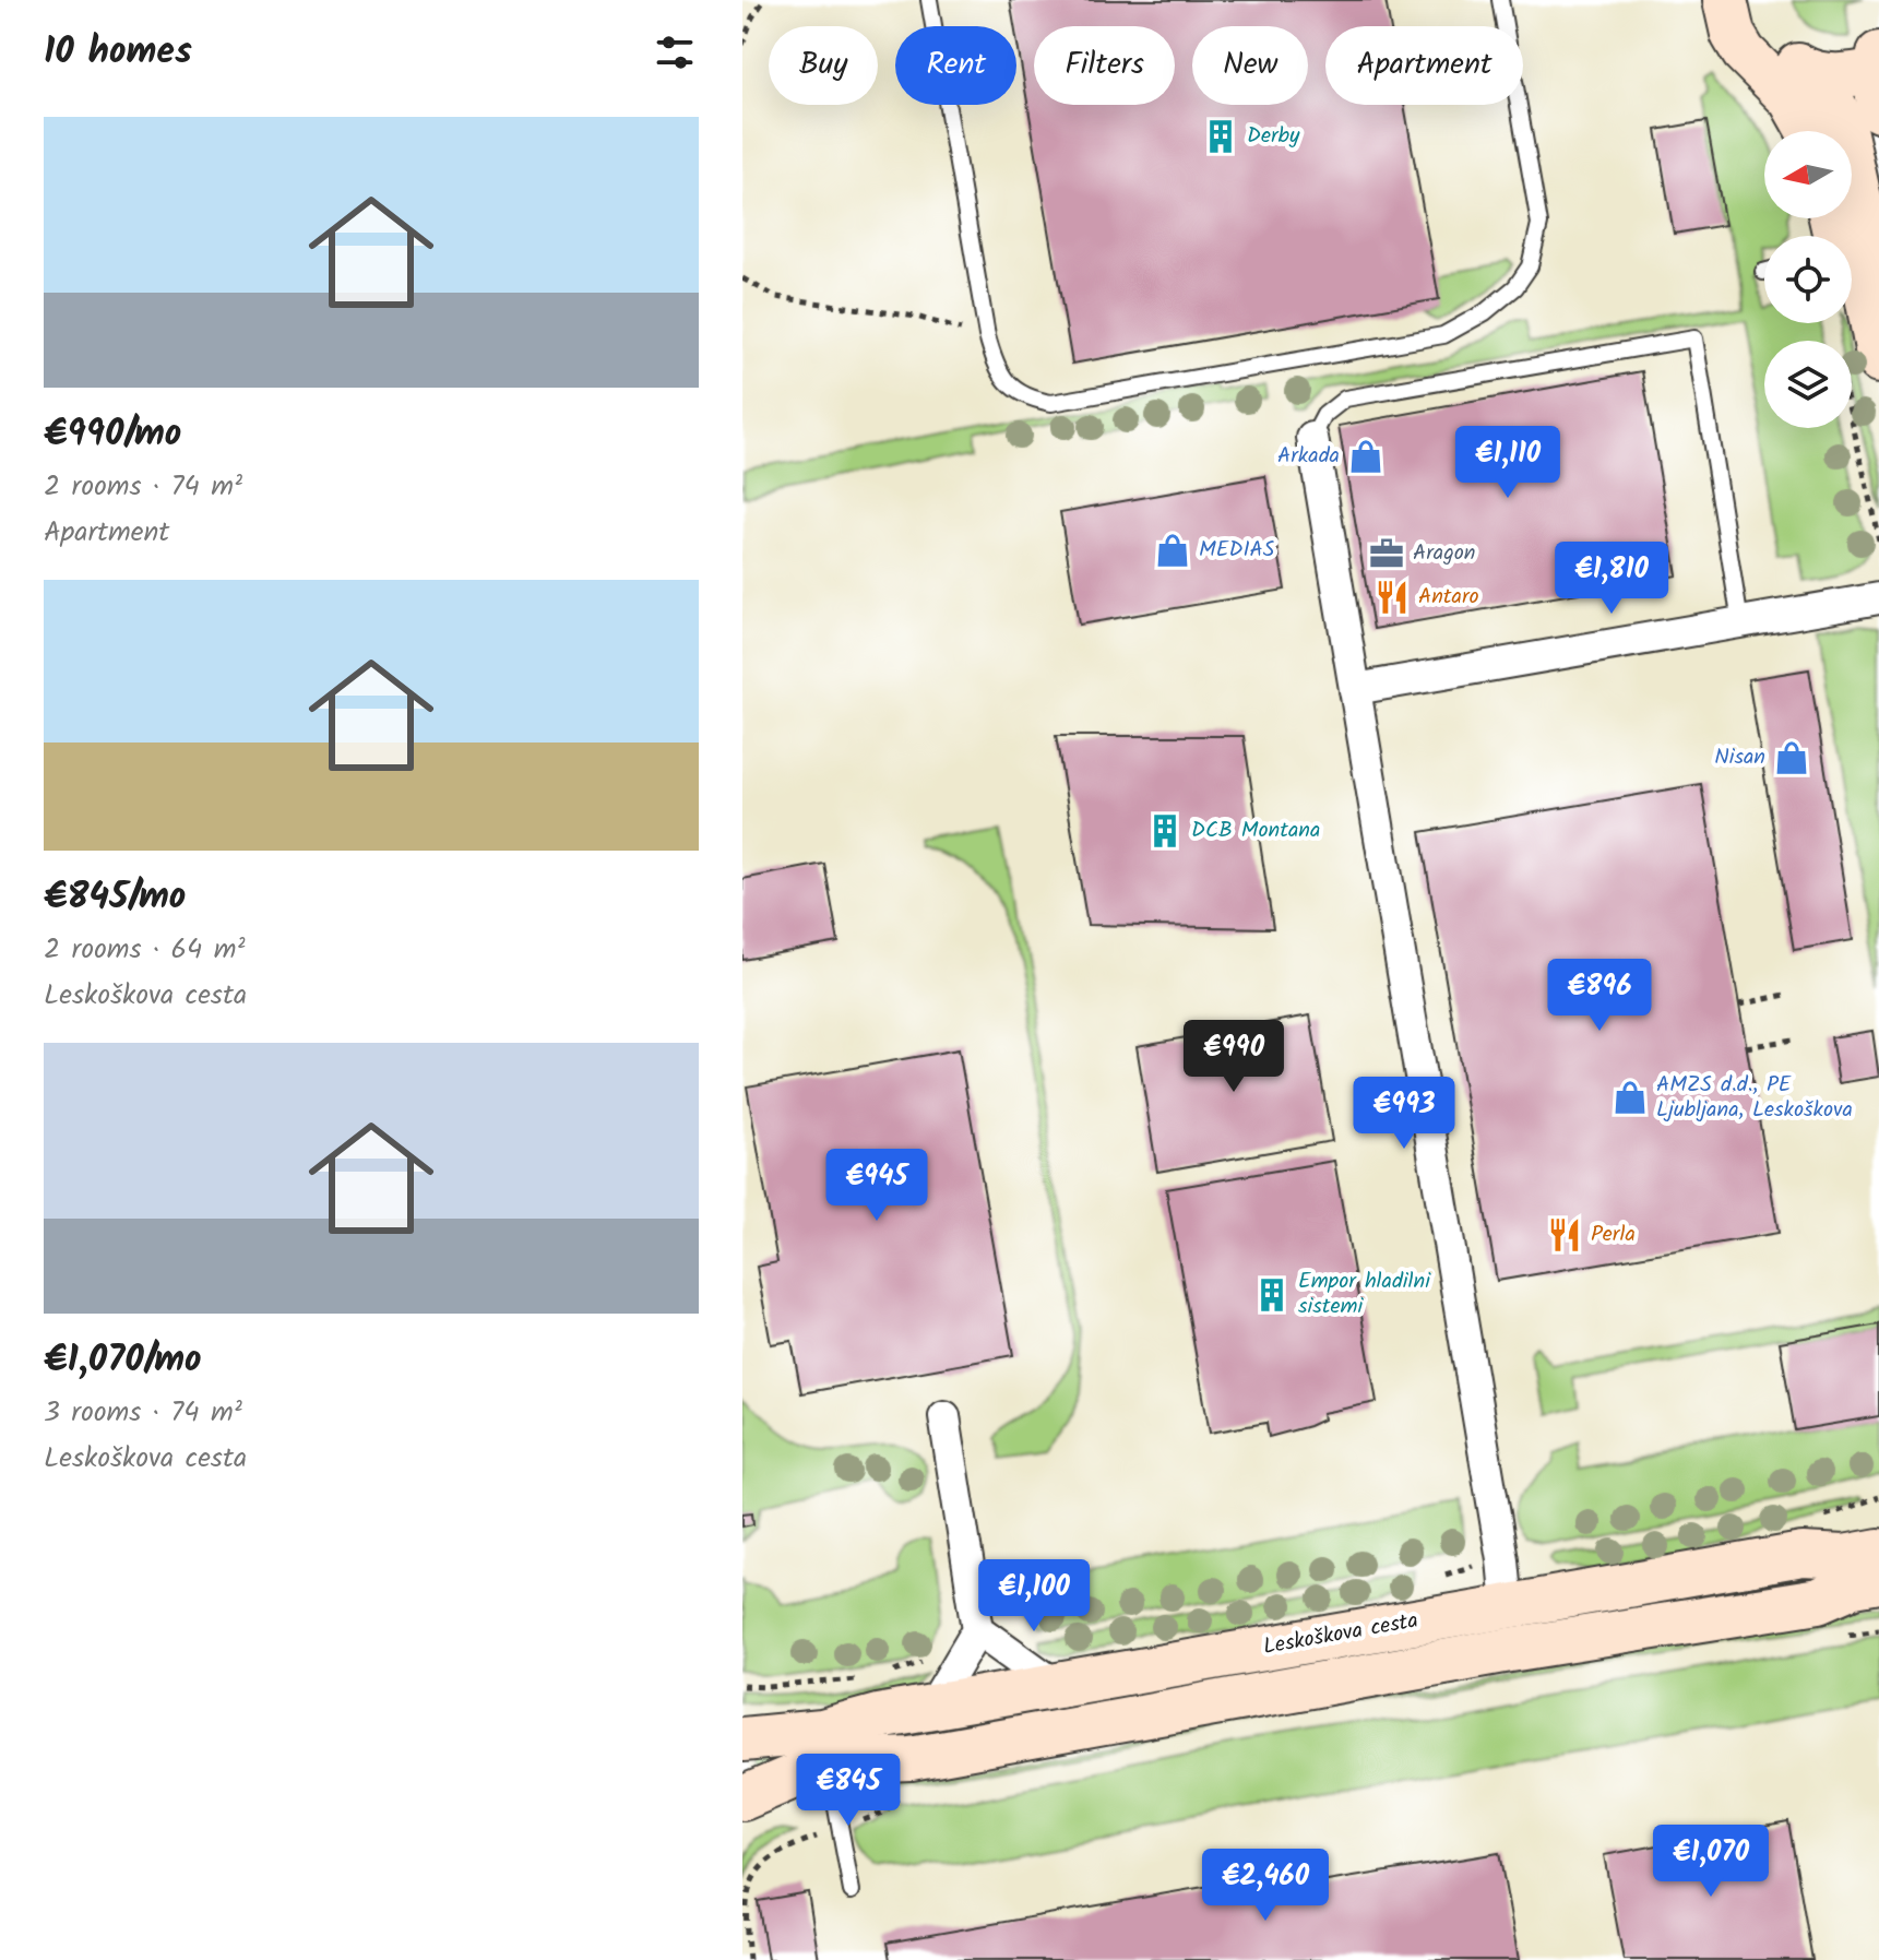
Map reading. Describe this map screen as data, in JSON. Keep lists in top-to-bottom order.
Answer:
{
  "streets": {
    "main road": ["Leskoškova cesta"]
  },
  "places": {
    "building": ["Derby", "DCB Montana", "Empor hladilni sistemi"],
    "shop": [
      "Arkada",
      "MEDIAS",
      "Nisan",
      "AMZS d.d., PE Ljubljana, Leskoškova"
    ],
    "office": ["Aragon"],
    "restaurant": ["Antaro", "Perla"]
  },
  "north": "left",
  "page": {
    "heading": "10 homes",
    "chip": [
      "Buy",
      "Rent",
      "Filters",
      "New",
      "Apartment"
    ],
    "list": [
      {
        "name": "€990/mo",
        "note": "2 rooms · 74 m² · Apartment"
      },
      {
        "name": "€845/mo",
        "note": "2 rooms · 64 m² · Leskoškova cesta"
      },
      {
        "name": "€1,070/mo",
        "note": "3 rooms · 74 m² · Leskoškova cesta"
      }
    ],
    "price": [
      "€1,110",
      "€1,810",
      "€896",
      "€990",
      "€993",
      "€945",
      "€1,100",
      "€845",
      "€1,070",
      "€2,460"
    ]
  }
}
